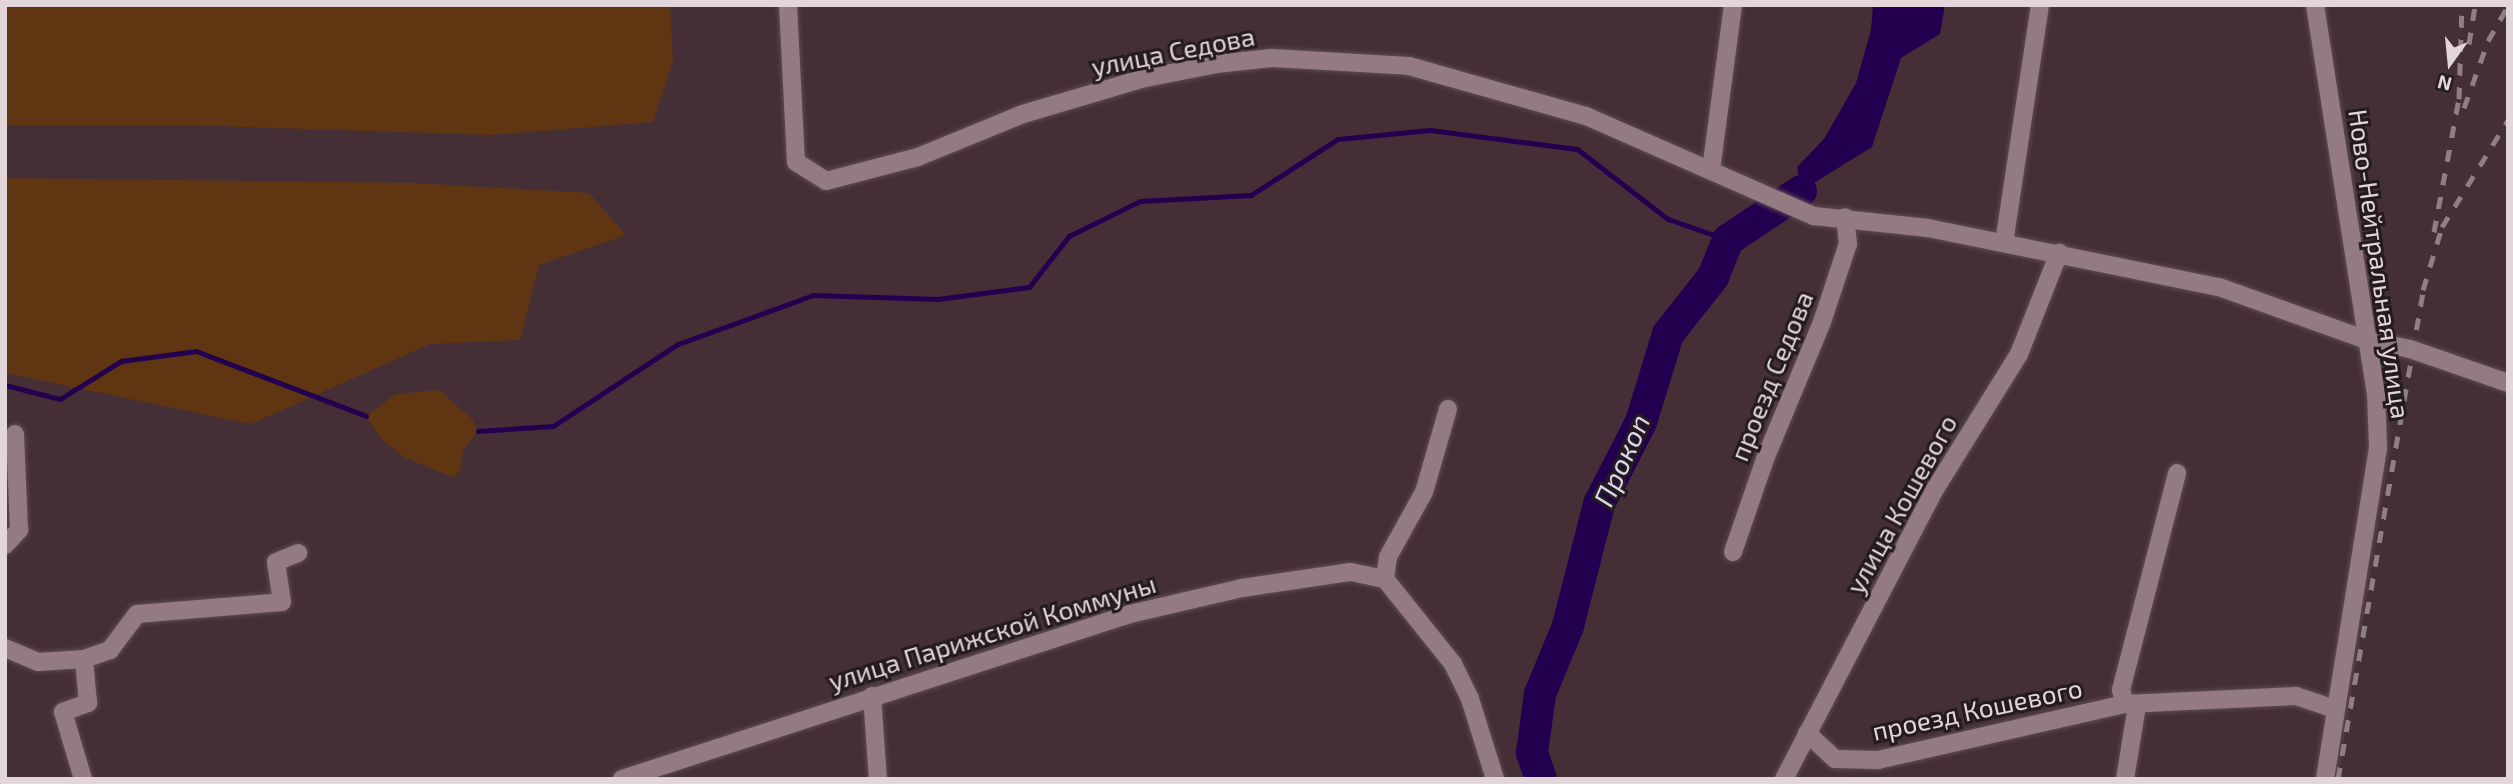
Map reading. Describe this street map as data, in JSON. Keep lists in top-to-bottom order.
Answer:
{
  "streets": {
    "street": [
      "улица Седова",
      "Ново-Нейтральная улица",
      "проезд Седова",
      "улица Кошевого",
      "улица Парижской Коммуны",
      "проезд Кошевого"
    ]
  },
  "crossings": [
    ["улица Седова", "проезд Седова"],
    ["Ново-Нейтральная улица", "проезд Кошевого"],
    ["улица Кошевого", "проезд Кошевого"]
  ],
  "water": ["Прокоп"],
  "north": "bottom"
}
